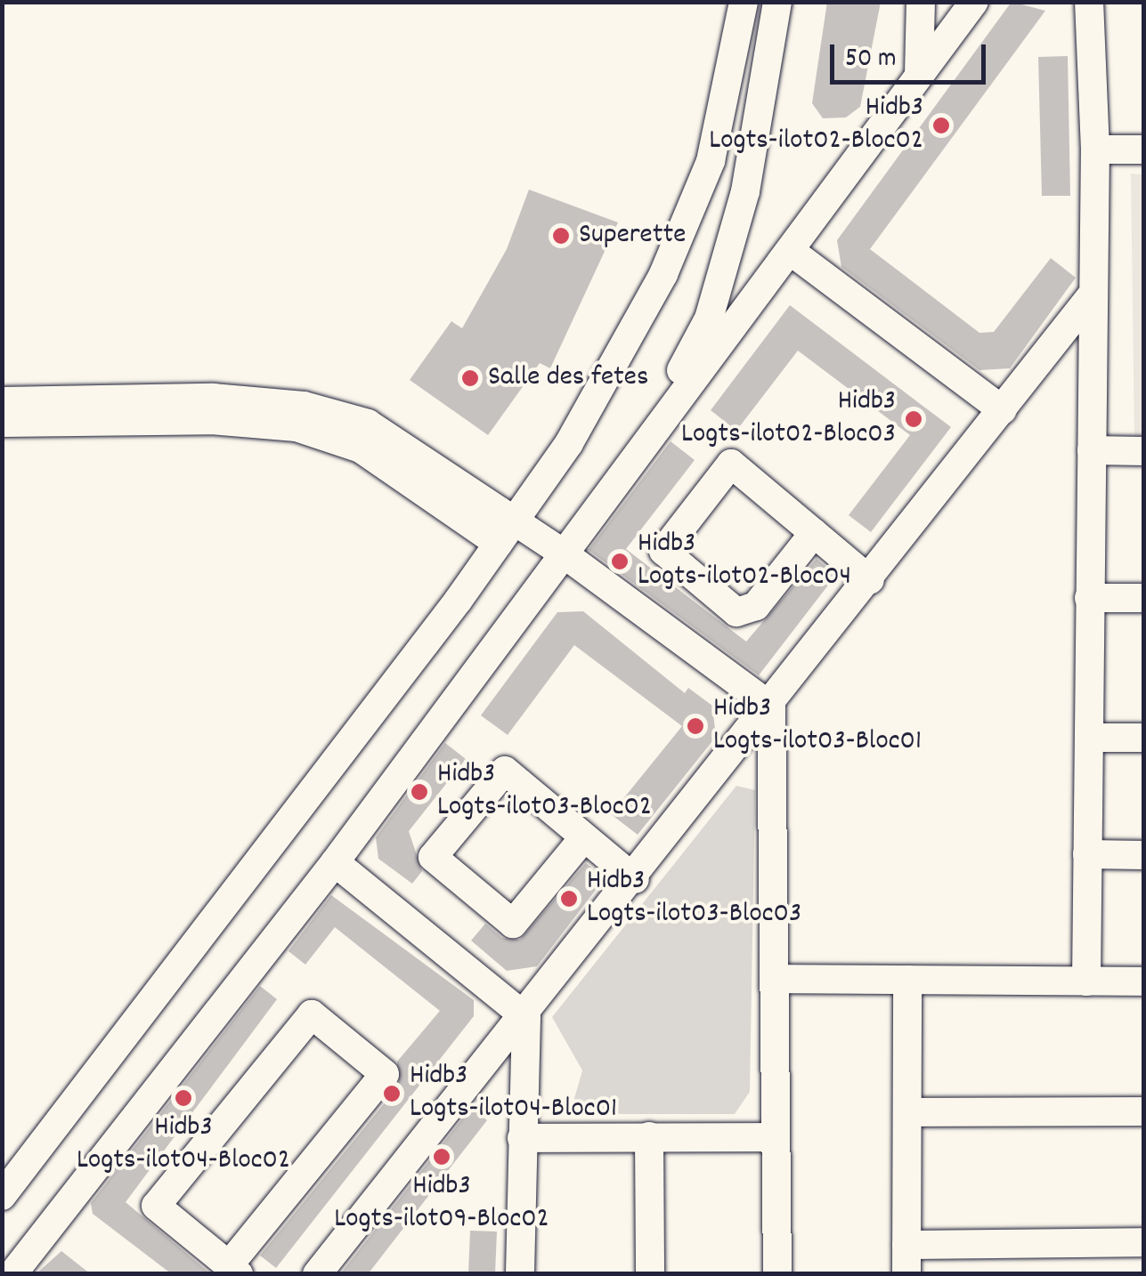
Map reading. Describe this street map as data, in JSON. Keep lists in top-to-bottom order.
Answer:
{
  "places": [
    "Hidb3 Logts-ilot02-Bloc02",
    "Superette",
    "Salle des fetes",
    "Hidb3 Logts-ilot02-Bloc03",
    "Hidb3 Logts-ilot02-Bloc04",
    "Hidb3 Logts-ilot03-Bloc01",
    "Hidb3 Logts-ilot03-Bloc02",
    "Hidb3 Logts-ilot03-Bloc03",
    "Hidb3 Logts-ilot04-Bloc01",
    "Hidb3 Logts-ilot04-Bloc02",
    "Hidb3 Logts-ilot09-Bloc02"
  ],
  "scale_bar": "50 m"
}
